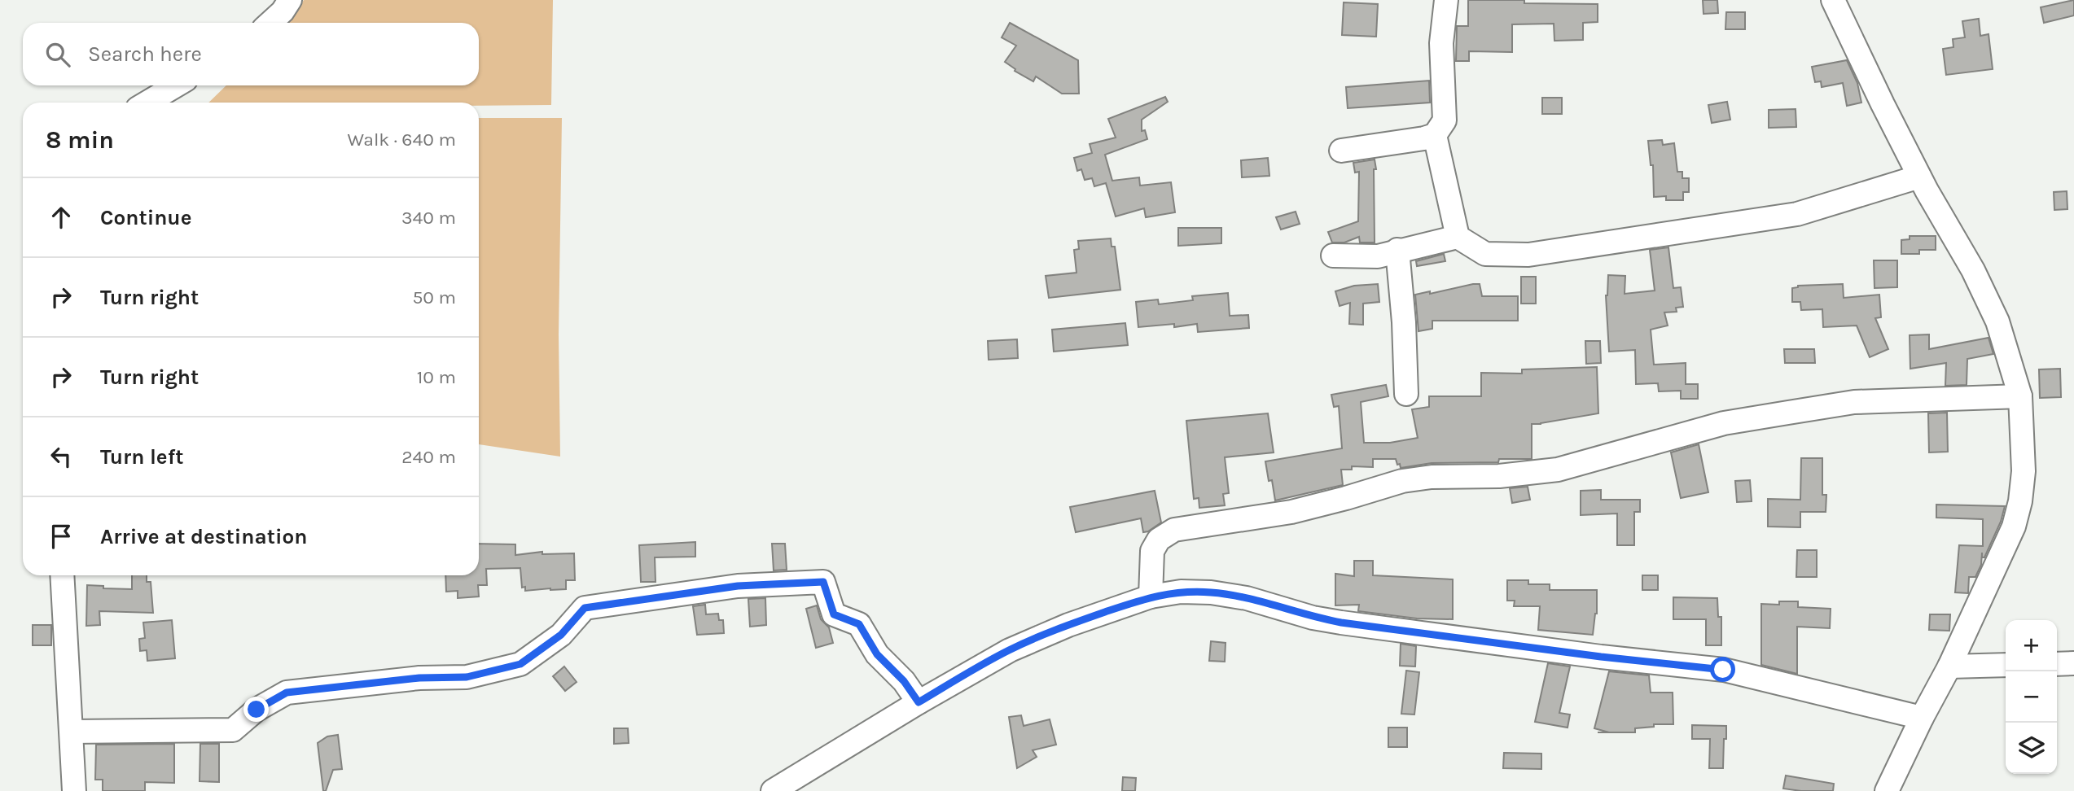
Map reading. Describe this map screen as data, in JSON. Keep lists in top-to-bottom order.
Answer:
{
  "page": {
    "search": "Search here",
    "heading": ["8 min", "Walk · 640 m"],
    "list": [
      ["Continue", "340 m"],
      ["Turn right", "50 m"],
      ["Turn right", "10 m"],
      ["Turn left", "240 m"],
      "Arrive at destination"
    ],
    "map_buttons": ["+", "−"]
  }
}
